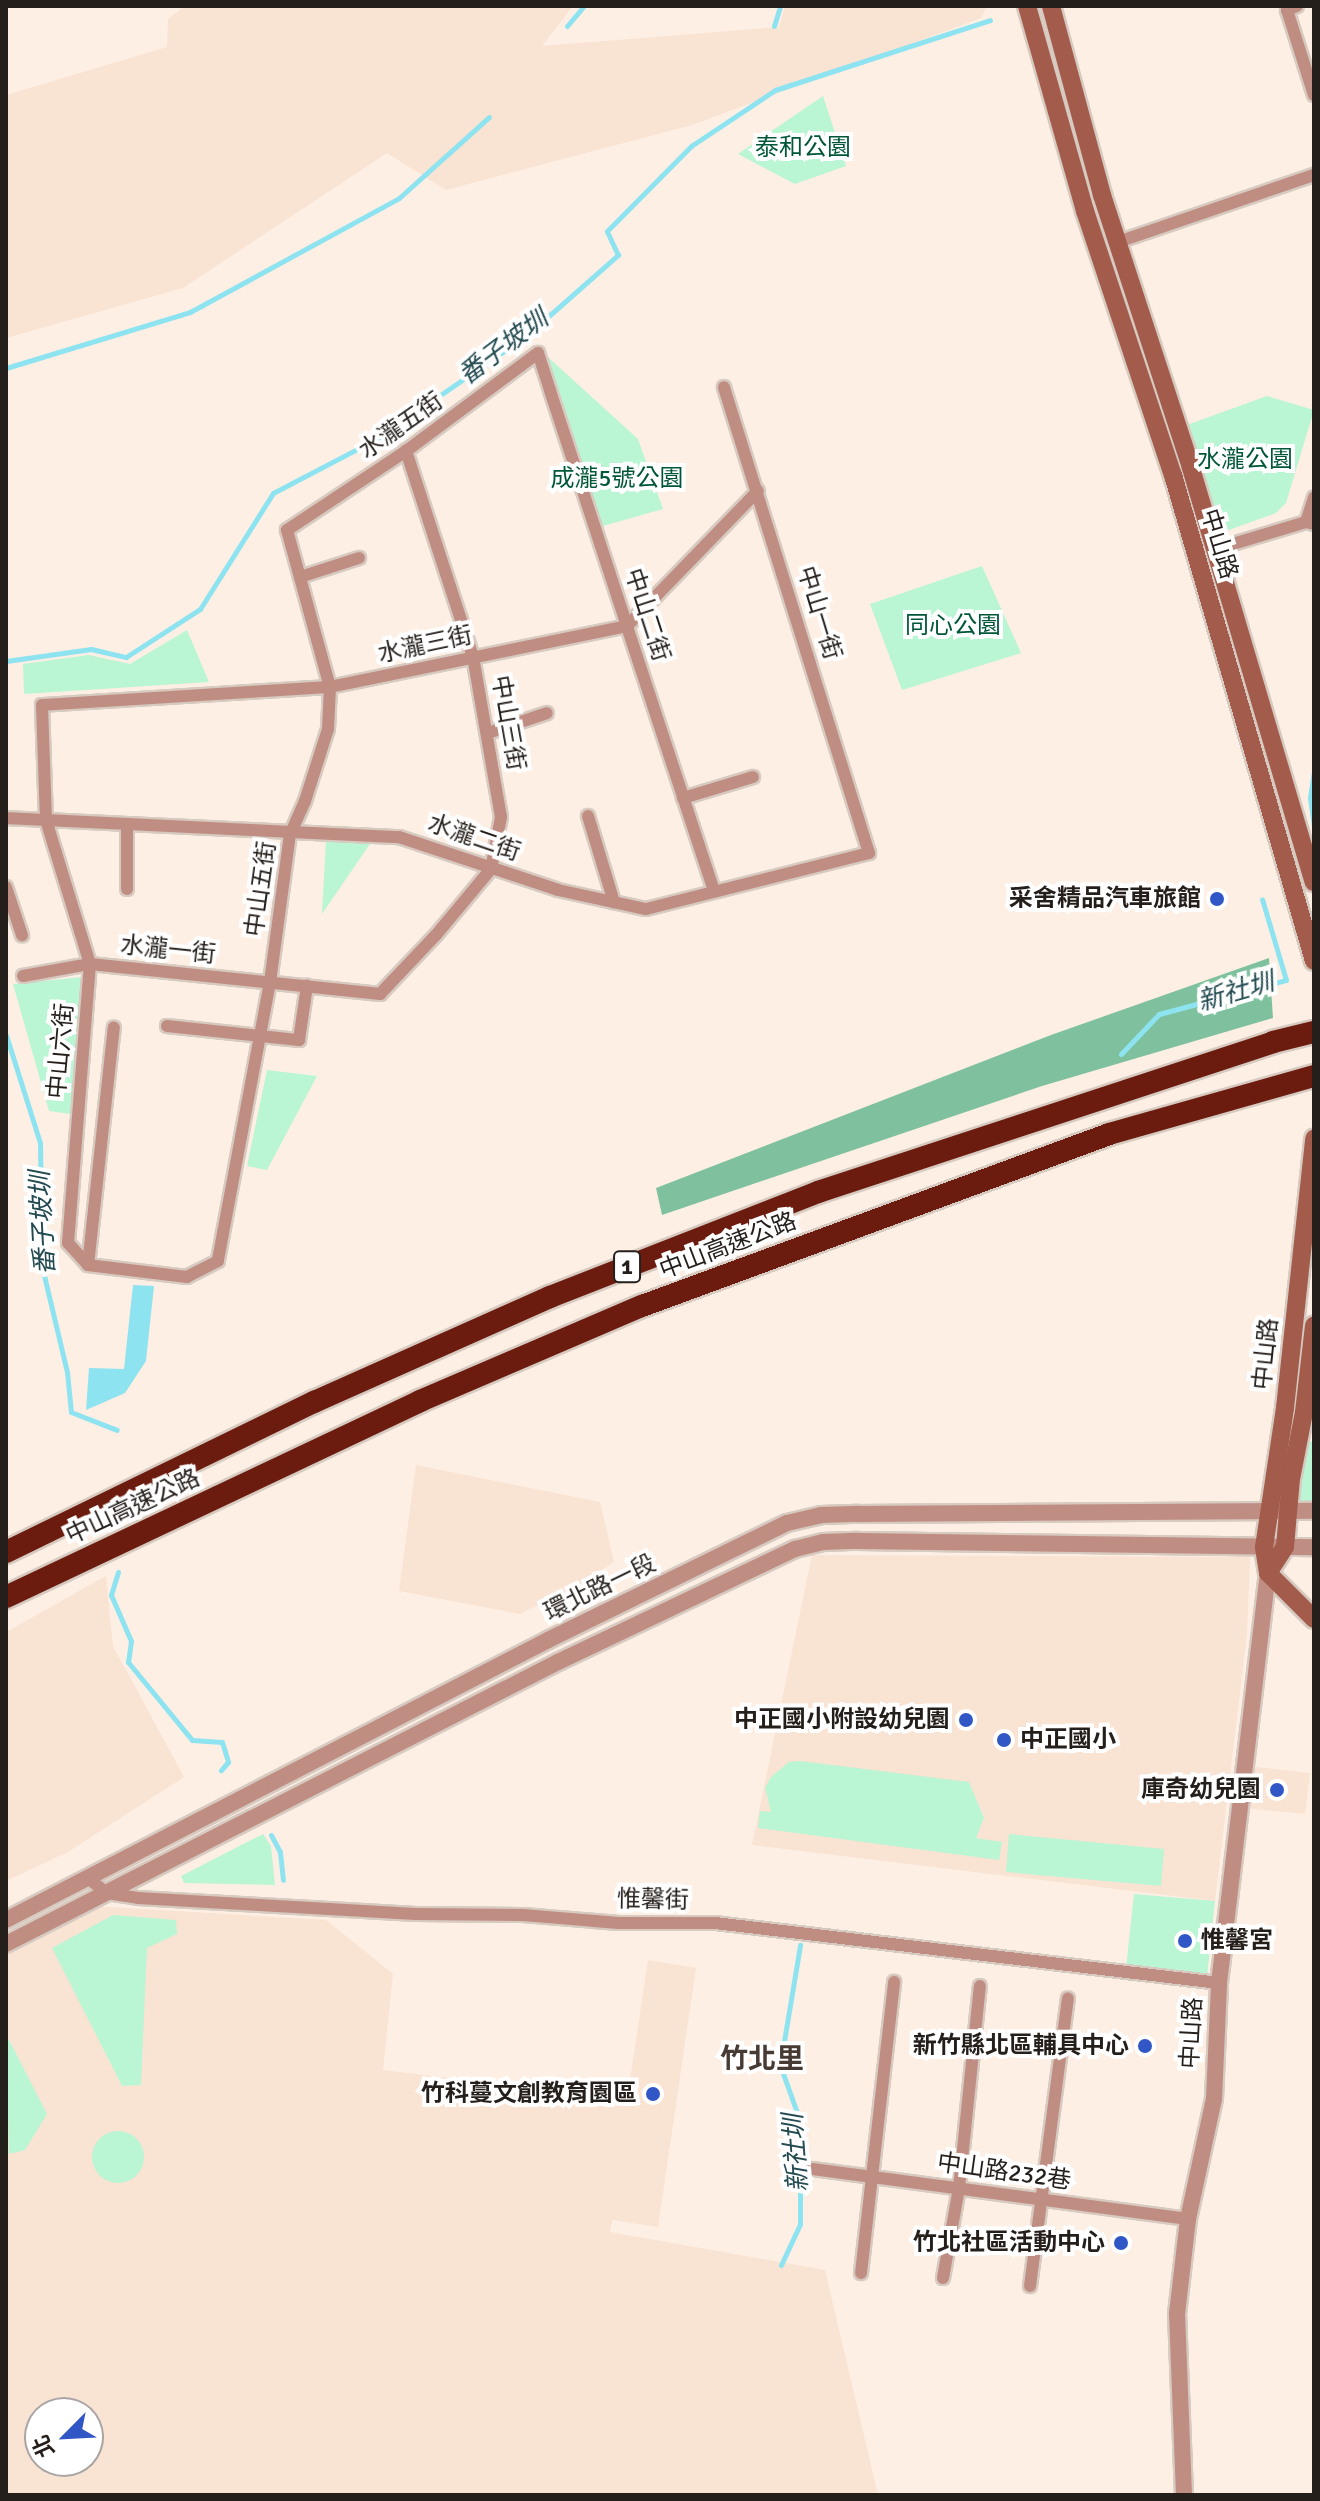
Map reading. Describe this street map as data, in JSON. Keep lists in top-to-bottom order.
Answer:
{
  "streets": {
    "highway": ["中山高速公路", "1"],
    "main road": ["中山路"],
    "street": [
      "水瀧五街",
      "中山一街",
      "中山二街",
      "水瀧三街",
      "中山三街",
      "水瀧二街",
      "中山五街",
      "水瀧一街",
      "中山六街",
      "環北路一段",
      "惟馨街",
      "中山路232巷"
    ]
  },
  "crossings": [
    ["水瀧五街", "中山二街"],
    ["水瀧五街", "中山三街"],
    ["水瀧五街", "中山五街"],
    ["中山路", "環北路一段"],
    ["中山路", "惟馨街"],
    ["中山路", "中山路232巷"],
    ["中山一街", "水瀧二街"],
    ["中山二街", "水瀧三街"],
    ["中山二街", "水瀧二街"],
    ["水瀧三街", "中山三街"],
    ["水瀧三街", "中山五街"],
    ["水瀧三街", "中山六街"],
    ["中山三街", "水瀧二街"],
    ["中山三街", "水瀧一街"],
    ["水瀧二街", "中山五街"],
    ["水瀧二街", "水瀧一街"],
    ["水瀧二街", "中山六街"],
    ["中山五街", "水瀧一街"],
    ["中山五街", "中山六街"],
    ["水瀧一街", "中山六街"],
    ["環北路一段", "惟馨街"]
  ],
  "districts": ["竹北里"],
  "water": ["番子坡圳", "新社圳"],
  "parks": [
    "泰和公園",
    "水瀧公園",
    "成瀧5號公園",
    "同心公園"
  ],
  "places": [
    "采舍精品汽車旅館",
    "中正國小附設幼兒園",
    "中正國小",
    "庫奇幼兒園",
    "惟馨宮",
    "新竹縣北區輔具中心",
    "竹科蔓文創教育園區",
    "竹北社區活動中心"
  ],
  "north": "bottom left"
}
